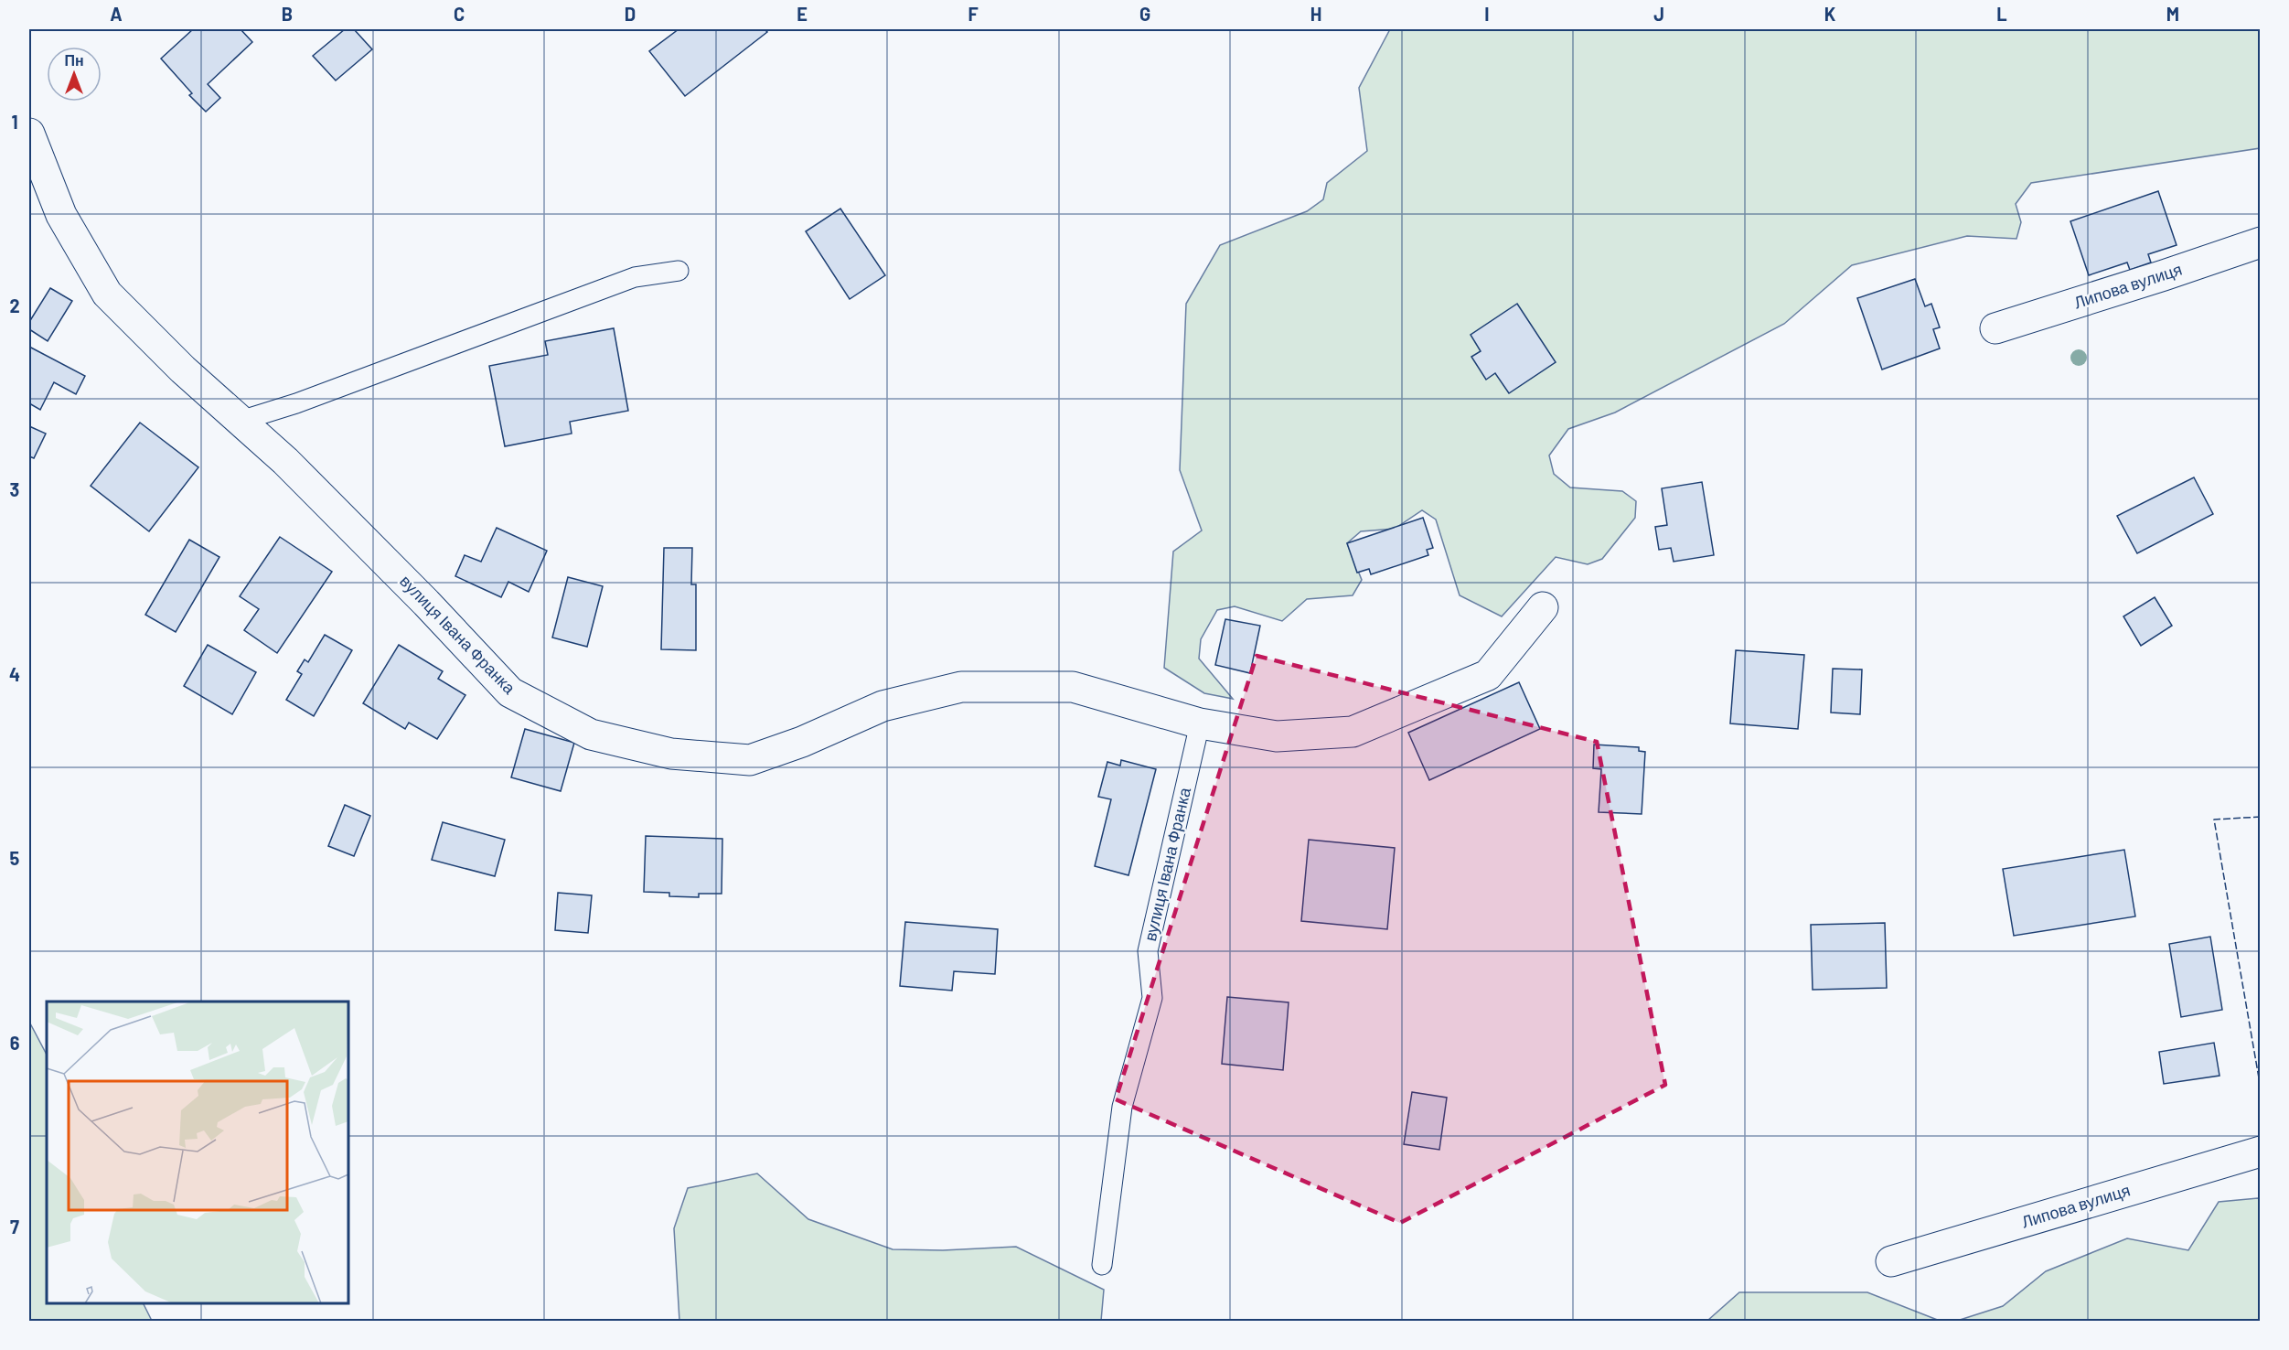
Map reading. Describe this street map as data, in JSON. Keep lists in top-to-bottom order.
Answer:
{
  "streets": {
    "street": ["Липова вулиця", "вулиця Івана Франка"]
  },
  "north": "top",
  "grid": {
    "columns": [
      "A",
      "B",
      "C",
      "D",
      "E",
      "F",
      "G",
      "H",
      "I",
      "J",
      "K",
      "L",
      "M"
    ],
    "rows": [
      "1",
      "2",
      "3",
      "4",
      "5",
      "6",
      "7"
    ]
  }
}
